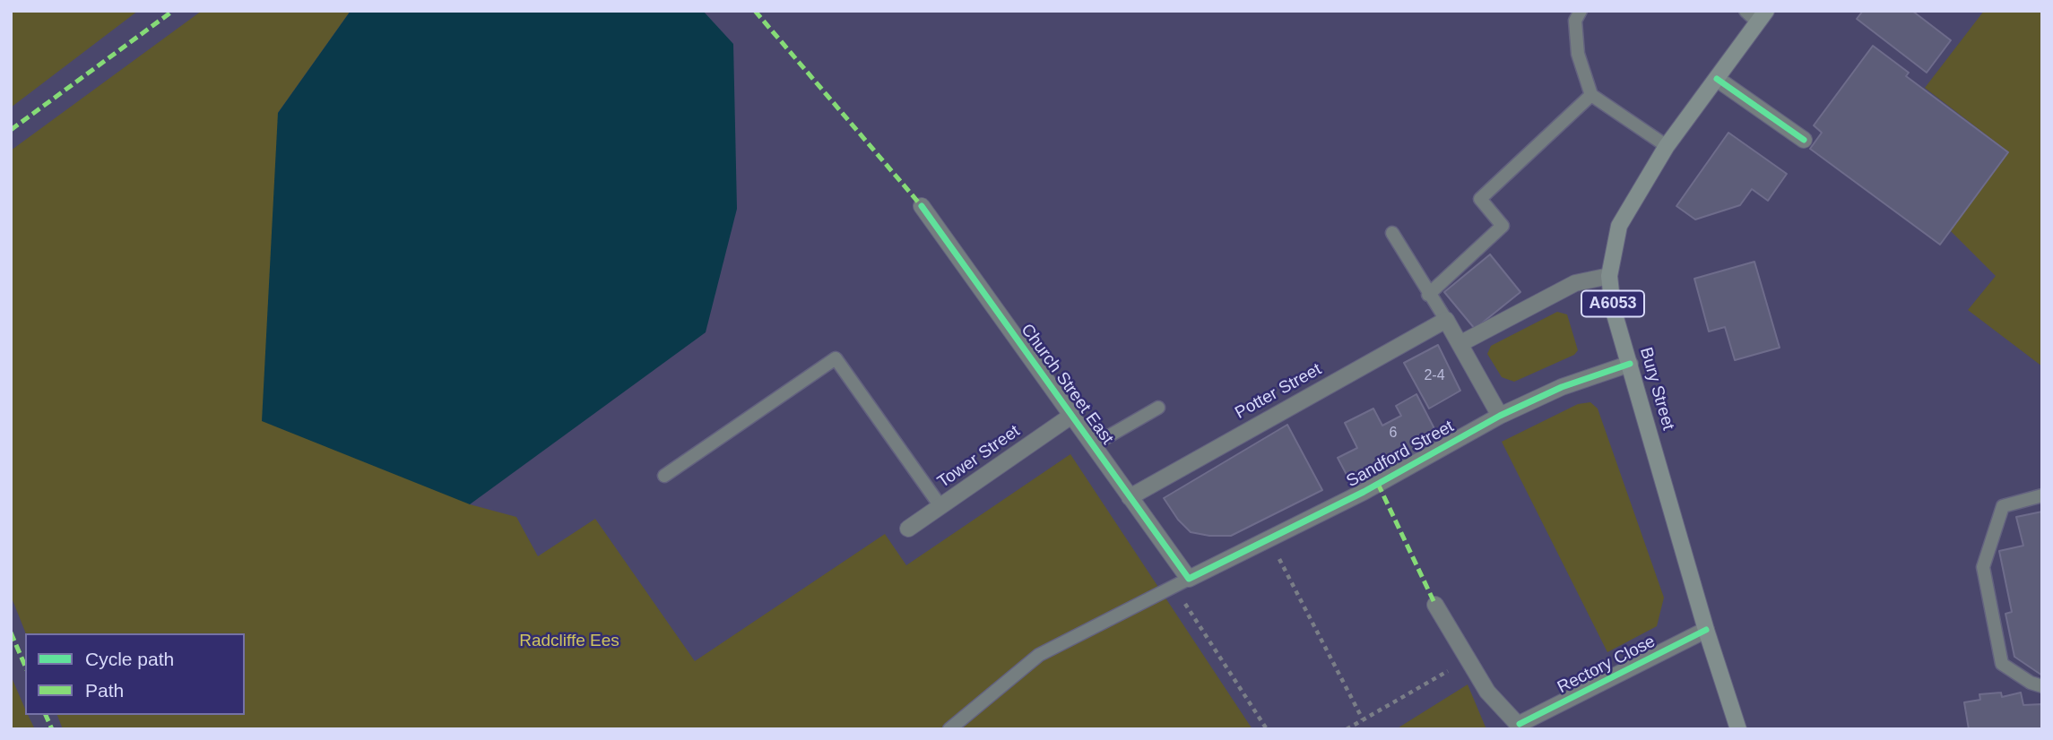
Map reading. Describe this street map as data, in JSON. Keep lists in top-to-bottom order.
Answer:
{
  "streets": {
    "main road": ["A6053", "Bury Street"],
    "street": [
      "Church Street East",
      "Potter Street",
      "Sandford Street",
      "Tower Street",
      "Rectory Close"
    ]
  },
  "crossings": [
    ["A6053", "Bury Street"],
    ["A6053", "Rectory Close"],
    ["Church Street East", "Potter Street"],
    ["Church Street East", "Sandford Street"],
    ["Church Street East", "Tower Street"],
    ["Bury Street", "Sandford Street"],
    ["Bury Street", "Rectory Close"]
  ],
  "parks": ["Radcliffe Ees"],
  "house_numbers": ["2-4", "6"],
  "legend": ["Cycle path", "Path"]
}
